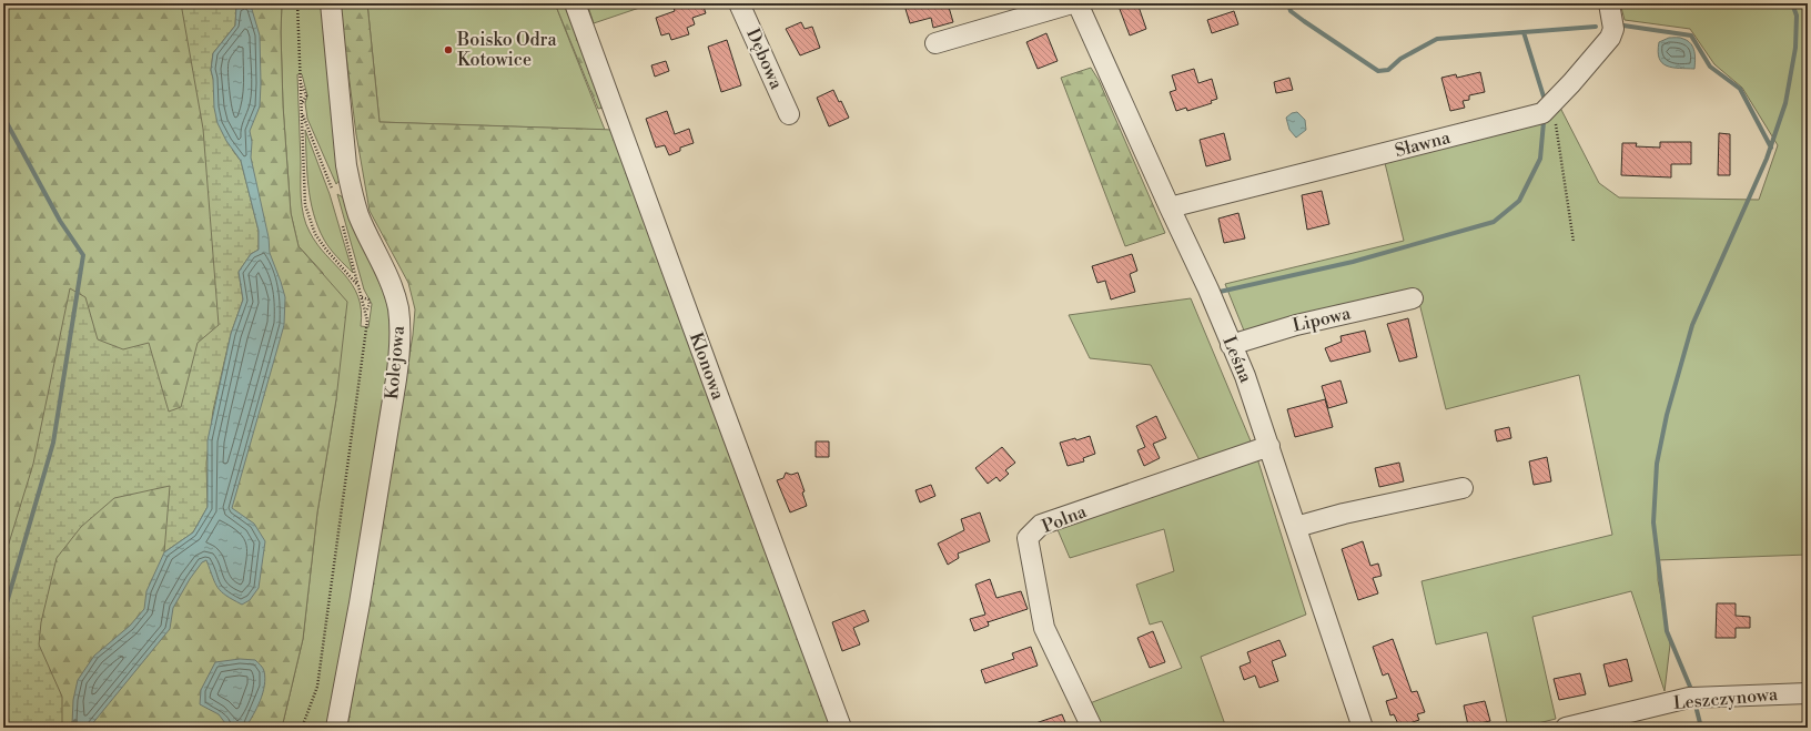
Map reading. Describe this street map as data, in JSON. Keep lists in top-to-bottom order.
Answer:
{
  "streets": {
    "street": [
      "Dębowa",
      "Sławna",
      "Lipowa",
      "Leśna",
      "Kolejowa",
      "Klonowa",
      "Polna",
      "Leszczynowa"
    ]
  },
  "crossings": [
    ["Sławna", "Leśna"],
    ["Lipowa", "Leśna"],
    ["Leśna", "Polna"]
  ],
  "places": ["Boisko Odra Kotowice"]
}
